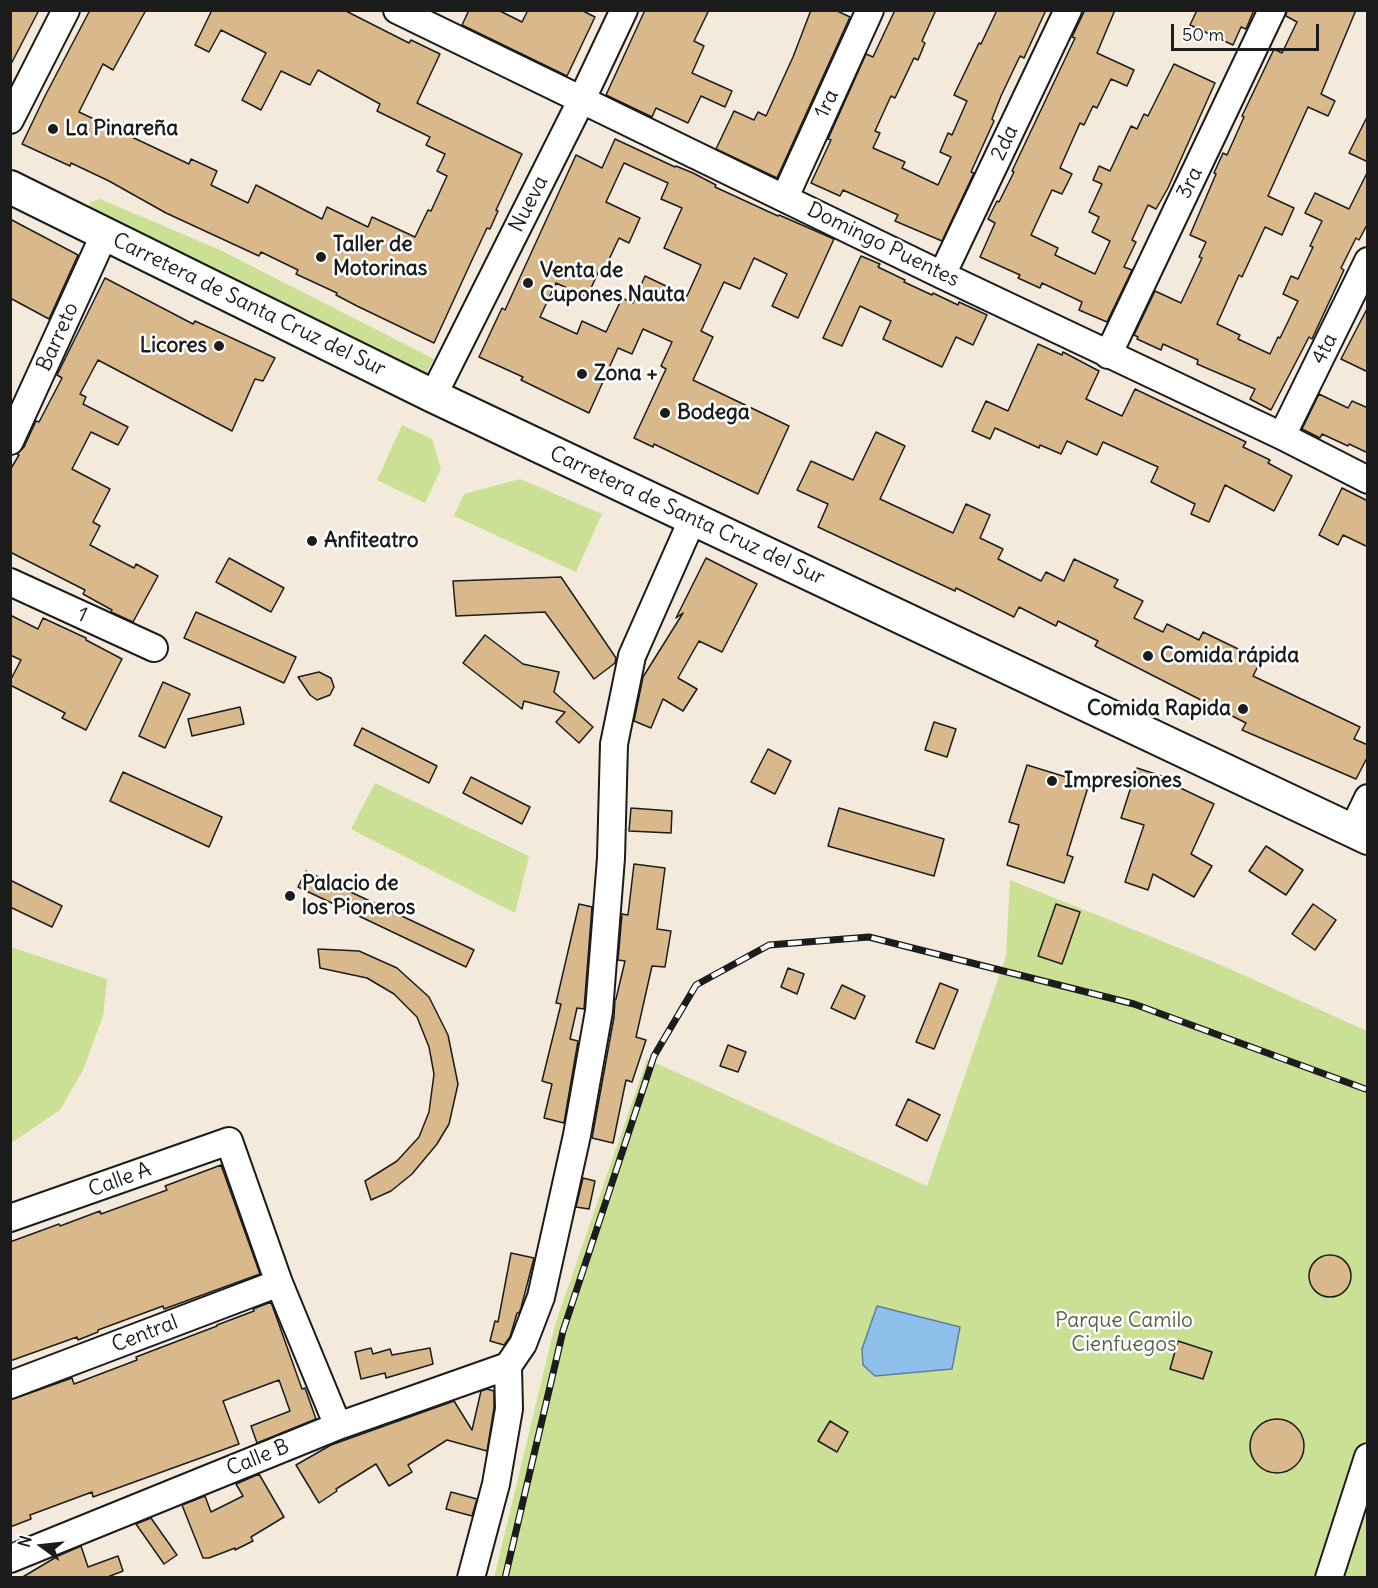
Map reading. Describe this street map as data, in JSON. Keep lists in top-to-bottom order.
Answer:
{
  "streets": {
    "main road": ["Carretera de Santa Cruz del Sur"],
    "street": [
      "1ra",
      "2da",
      "3ra",
      "Nueva",
      "Domingo Puentes",
      "Barreto",
      "4ta",
      "1",
      "Calle A",
      "Central",
      "Calle B"
    ]
  },
  "crossings": [
    ["1ra", "Domingo Puentes"],
    ["2da", "Domingo Puentes"],
    ["3ra", "Domingo Puentes"],
    ["Nueva", "Domingo Puentes"],
    ["Nueva", "Carretera de Santa Cruz del Sur"],
    ["Domingo Puentes", "4ta"],
    ["Carretera de Santa Cruz del Sur", "Barreto"],
    ["Calle A", "Central"]
  ],
  "parks": ["Parque Camilo Cienfuegos"],
  "places": [
    "La Pinareña",
    "Taller de Motorinas",
    "Venta de Cupones Nauta",
    "Licores",
    "Zona +",
    "Bodega",
    "Anfiteatro",
    "Comida rápida",
    "Comida Rapida",
    "Impresiones",
    "Palacio de los Pioneros"
  ],
  "scale_bar": "50 m",
  "north": "left"
}
